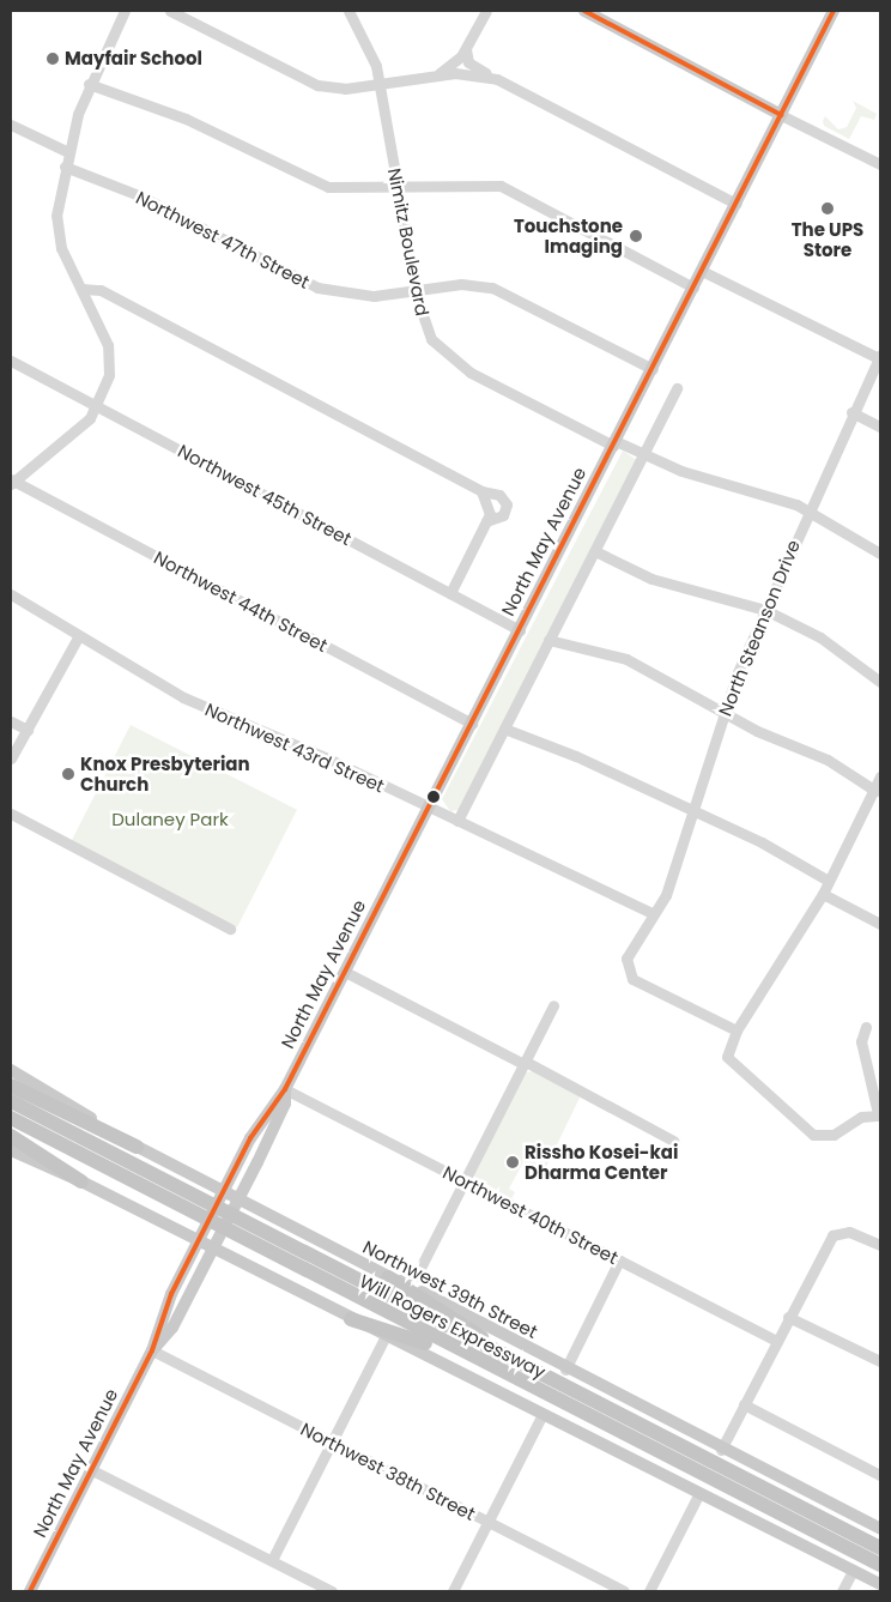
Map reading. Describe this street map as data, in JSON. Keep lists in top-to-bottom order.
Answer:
{
  "streets": {
    "highway": ["Will Rogers Expressway"],
    "main road": ["North May Avenue", "Northwest 39th Street"],
    "street": [
      "Northwest 47th Street",
      "Nimitz Boulevard",
      "Northwest 45th Street",
      "Northwest 44th Street",
      "North Steanson Drive",
      "Northwest 43rd Street",
      "Northwest 40th Street",
      "Northwest 38th Street"
    ]
  },
  "crossings": [
    ["Northwest 47th Street", "Nimitz Boulevard"],
    ["Northwest 47th Street", "North May Avenue"],
    ["Nimitz Boulevard", "North May Avenue"],
    ["Northwest 45th Street", "North May Avenue"],
    ["North May Avenue", "Northwest 44th Street"],
    ["North May Avenue", "Northwest 43rd Street"],
    ["North May Avenue", "Northwest 40th Street"],
    ["North May Avenue", "Northwest 39th Street"],
    ["North May Avenue", "Northwest 38th Street"],
    ["North Steanson Drive", "Northwest 43rd Street"]
  ],
  "parks": ["Dulaney Park"],
  "places": [
    "Mayfair School",
    "The UPS Store",
    "Touchstone Imaging",
    "Knox Presbyterian Church",
    "Rissho Kosei-kai Dharma Center"
  ]
}
